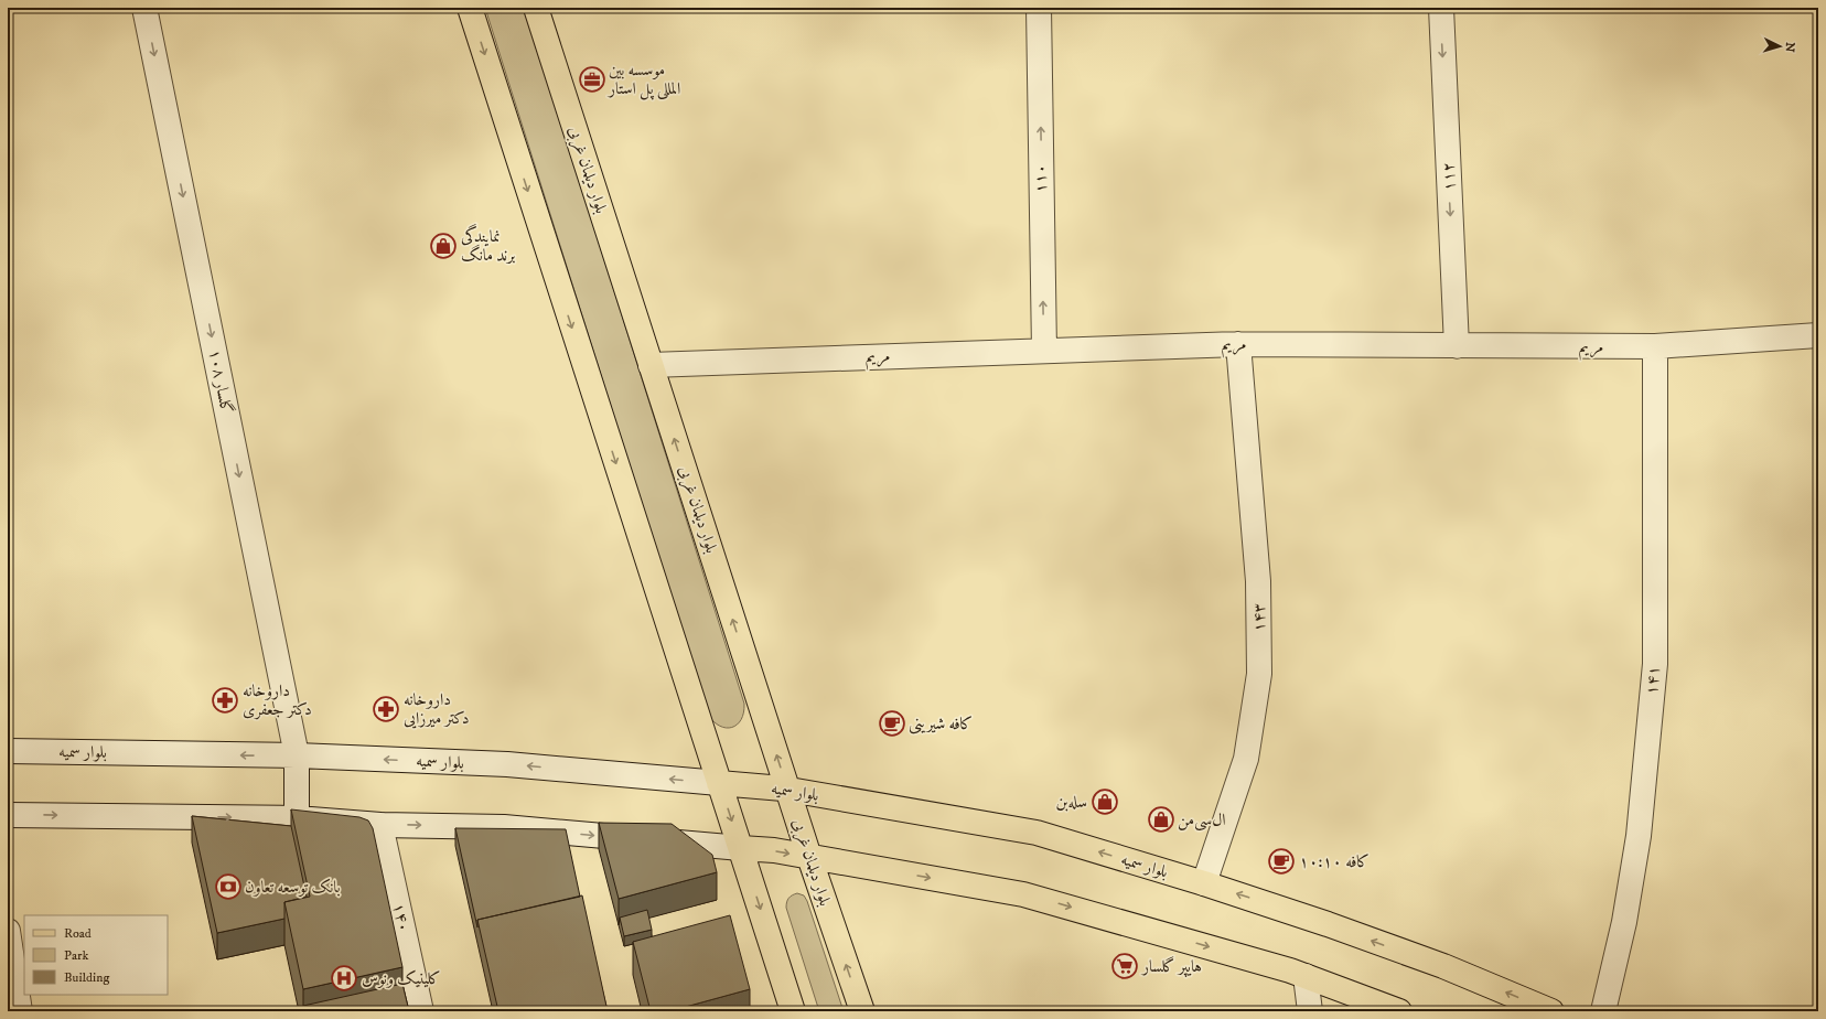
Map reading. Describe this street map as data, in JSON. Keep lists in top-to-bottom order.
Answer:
{
  "streets": {
    "main road": ["بلوار دیلمان غربی", "بلوار سمیه"],
    "street": [
      "۱۱۲",
      "۱۱۰",
      "مریم",
      "گلسار ۱۰۸",
      "۱۴۳",
      "۱۴۱",
      "۱۴۰"
    ]
  },
  "crossings": [
    ["بلوار دیلمان غربی", "مریم"],
    ["بلوار دیلمان غربی", "بلوار سمیه"],
    ["۱۱۲", "مریم"],
    ["۱۱۰", "مریم"],
    ["مریم", "۱۴۳"],
    ["مریم", "۱۴۱"],
    ["گلسار ۱۰۸", "بلوار سمیه"],
    ["۱۴۳", "بلوار سمیه"]
  ],
  "one_way": ["۱۱۲", "۱۱۰", "گلسار ۱۰۸"],
  "places": {
    "office": ["موسسه بین المللی پل استار"],
    "shop": ["نمایندگی برند مانگ", "سله‌بن", "ال‌سی‌من"],
    "pharmacy": ["داروخانه دکتر جعفری", "داروخانه دکتر میرزایی"],
    "cafe": ["کافه شیرینی", "کافه ۱۰:۱۰"],
    "bank": ["بانک توسعه تعاون"],
    "supermarket": ["هایپر گلسار"],
    "hospital": ["کلینیک ونوس"]
  },
  "legend": ["Road", "Park", "Building"],
  "north": "right"
}
